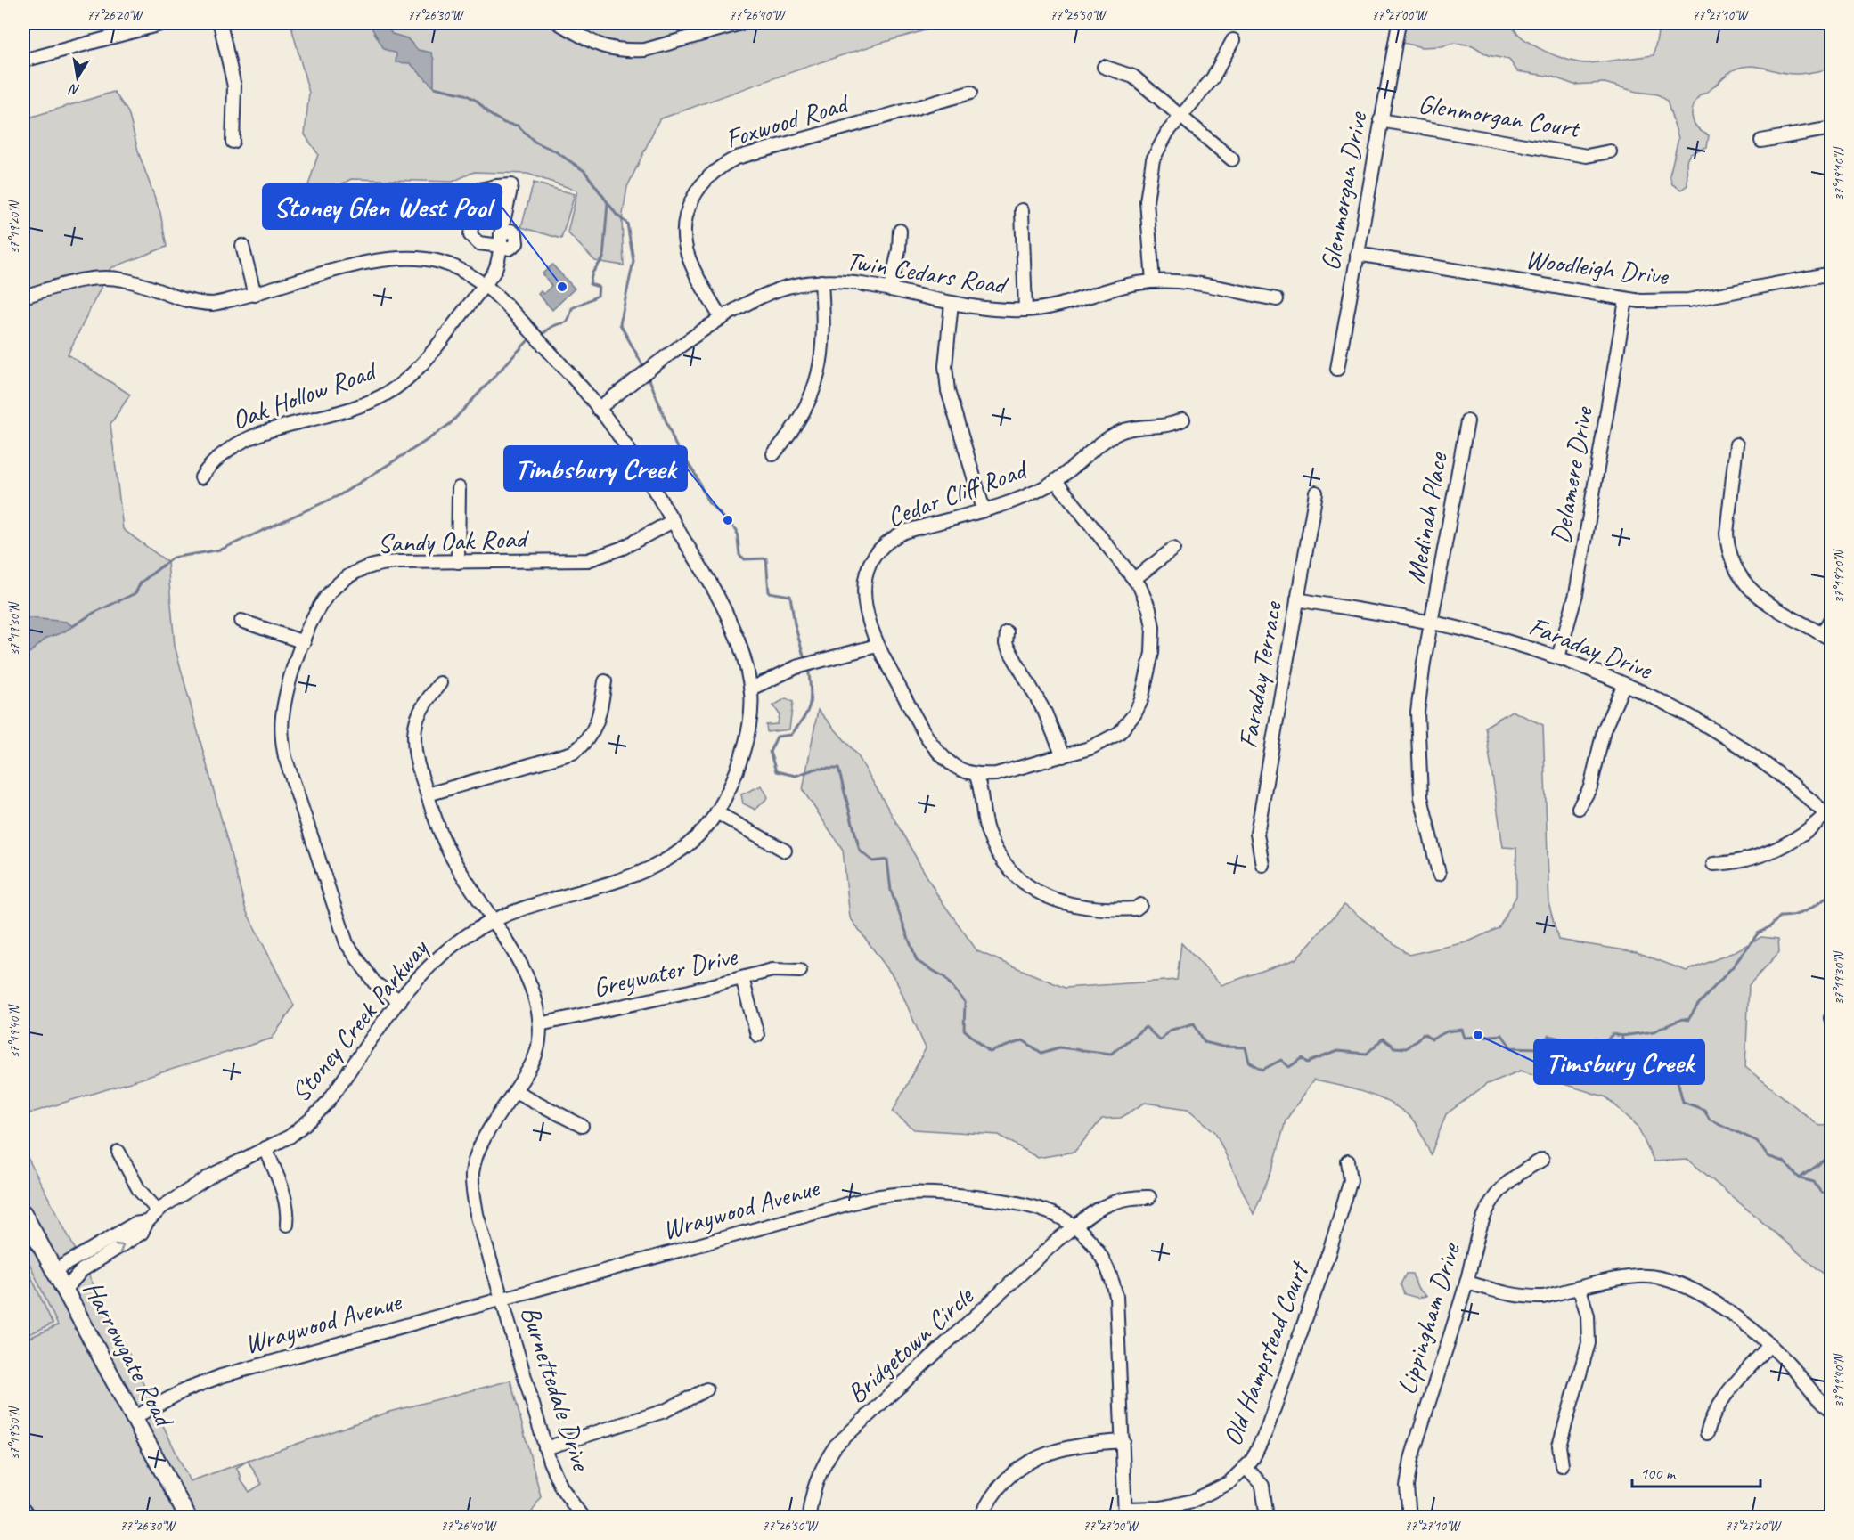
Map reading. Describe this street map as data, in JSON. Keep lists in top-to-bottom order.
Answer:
{
  "streets": {
    "main road": ["Harrowgate Road"],
    "street": [
      "Glenmorgan Court",
      "Foxwood Road",
      "Glenmorgan Drive",
      "Woodleigh Drive",
      "Twin Cedars Road",
      "Oak Hollow Road",
      "Delamere Drive",
      "Cedar Cliff Road",
      "Medinah Place",
      "Sandy Oak Road",
      "Faraday Drive",
      "Faraday Terrace",
      "Greywater Drive",
      "Stoney Creek Parkway",
      "Wraywood Avenue",
      "Lippingham Drive",
      "Bridgetown Circle",
      "Old Hampstead Court",
      "Burnettedale Drive"
    ]
  },
  "crossings": [
    ["Glenmorgan Court", "Glenmorgan Drive"],
    ["Foxwood Road", "Twin Cedars Road"],
    ["Glenmorgan Drive", "Woodleigh Drive"],
    ["Woodleigh Drive", "Delamere Drive"],
    ["Twin Cedars Road", "Stoney Creek Parkway"],
    ["Oak Hollow Road", "Stoney Creek Parkway"],
    ["Delamere Drive", "Faraday Drive"],
    ["Medinah Place", "Faraday Drive"],
    ["Sandy Oak Road", "Stoney Creek Parkway"],
    ["Faraday Drive", "Faraday Terrace"],
    ["Greywater Drive", "Burnettedale Drive"],
    ["Stoney Creek Parkway", "Harrowgate Road"],
    ["Wraywood Avenue", "Bridgetown Circle"],
    ["Wraywood Avenue", "Harrowgate Road"],
    ["Wraywood Avenue", "Old Hampstead Court"],
    ["Wraywood Avenue", "Burnettedale Drive"]
  ],
  "places": ["Stoney Glen West Pool", "Timbsbury Creek", "Timsbury Creek"],
  "scale_bar": "100 m",
  "north": "bottom",
  "coordinates": [
    "77°26'20\"W",
    "77°26'30\"W",
    "77°26'40\"W",
    "77°26'50\"W",
    "77°27'00\"W",
    "77°27'10\"W",
    "37°19'10\"N",
    "37°19'20\"N",
    "37°19'30\"N",
    "37°19'40\"N",
    "37°19'50\"N",
    "77°27'20\"W"
  ]
}
